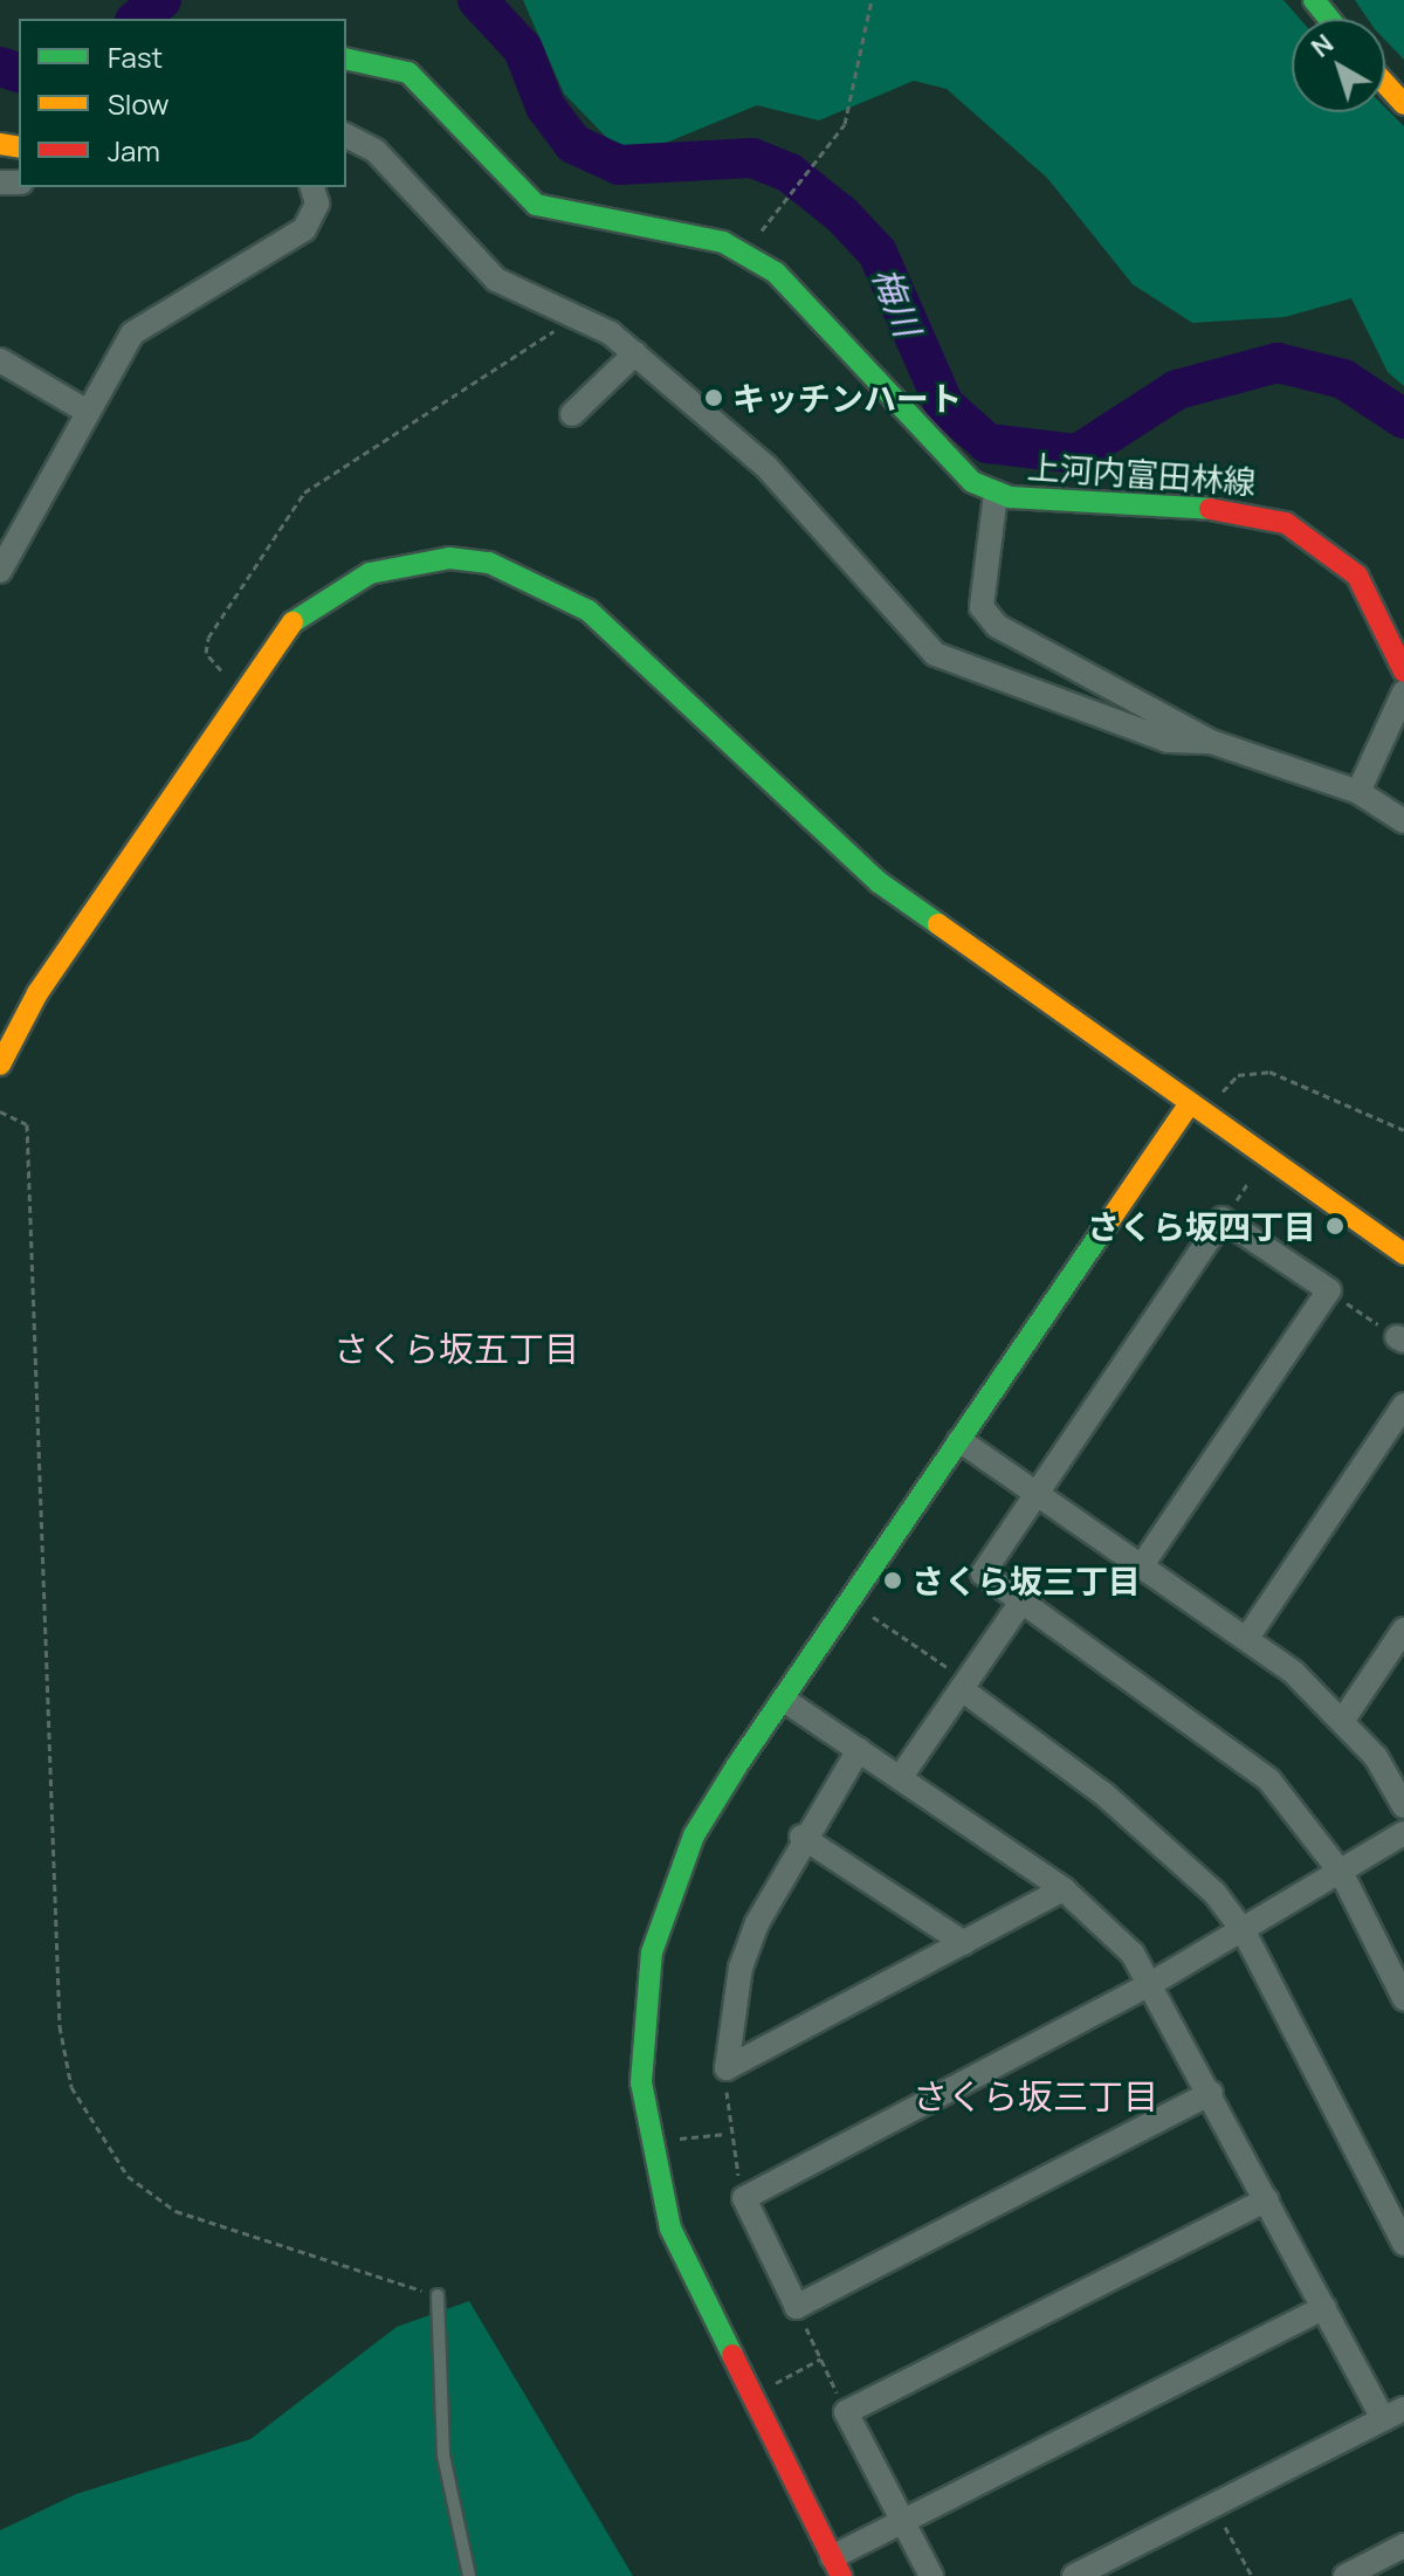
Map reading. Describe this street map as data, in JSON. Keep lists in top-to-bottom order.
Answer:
{
  "streets": {
    "street": ["上河内富田林線"]
  },
  "districts": ["さくら坂五丁目", "さくら坂三丁目"],
  "water": ["梅川"],
  "places": ["キッチンハート", "さくら坂四丁目", "さくら坂三丁目"],
  "legend": ["Fast", "Slow", "Jam"],
  "north": "top left"
}
